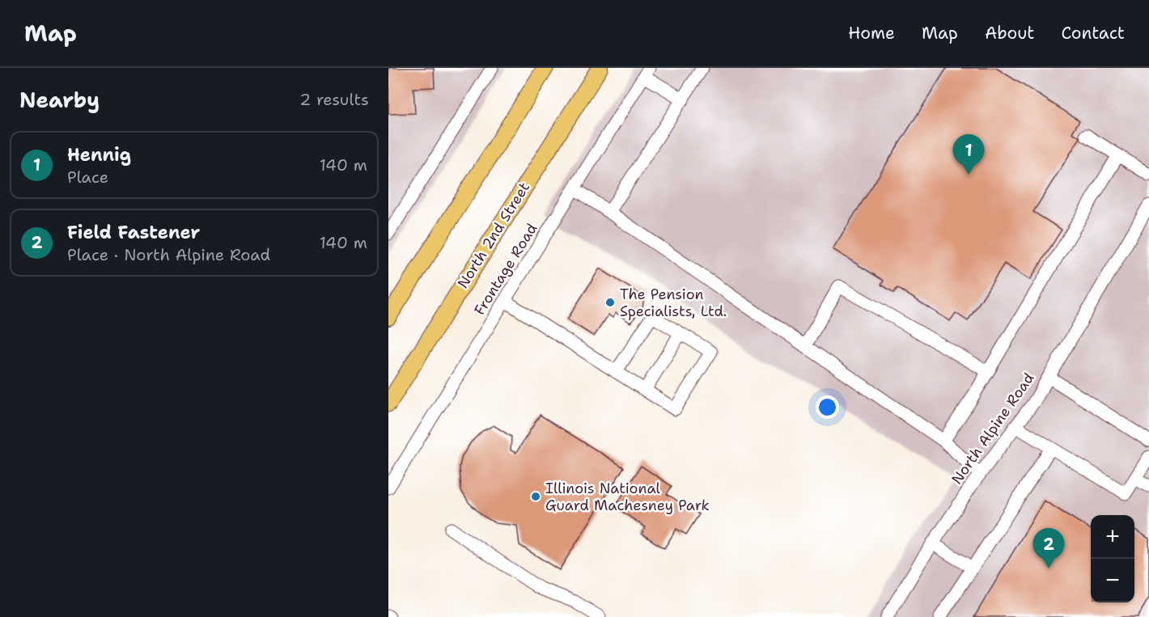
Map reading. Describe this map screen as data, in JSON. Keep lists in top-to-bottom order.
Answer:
{
  "streets": {
    "main road": ["North 2nd Street"],
    "street": ["Frontage Road", "North Alpine Road"]
  },
  "places": ["The Pension Specialists, Ltd.", "Illinois National Guard Machesney Park"],
  "page": {
    "header": "Map",
    "nav": [
      "Home",
      "Map",
      "About",
      "Contact"
    ],
    "heading": ["Nearby", "2 results"],
    "list": [
      {
        "mark": "1",
        "name": "Hennig",
        "note": "Place",
        "value": "140 m"
      },
      {
        "mark": "2",
        "name": "Field Fastener",
        "note": "Place · North Alpine Road",
        "value": "140 m"
      }
    ],
    "pins": ["1", "2"],
    "map_buttons": ["+", "−"]
  }
}
